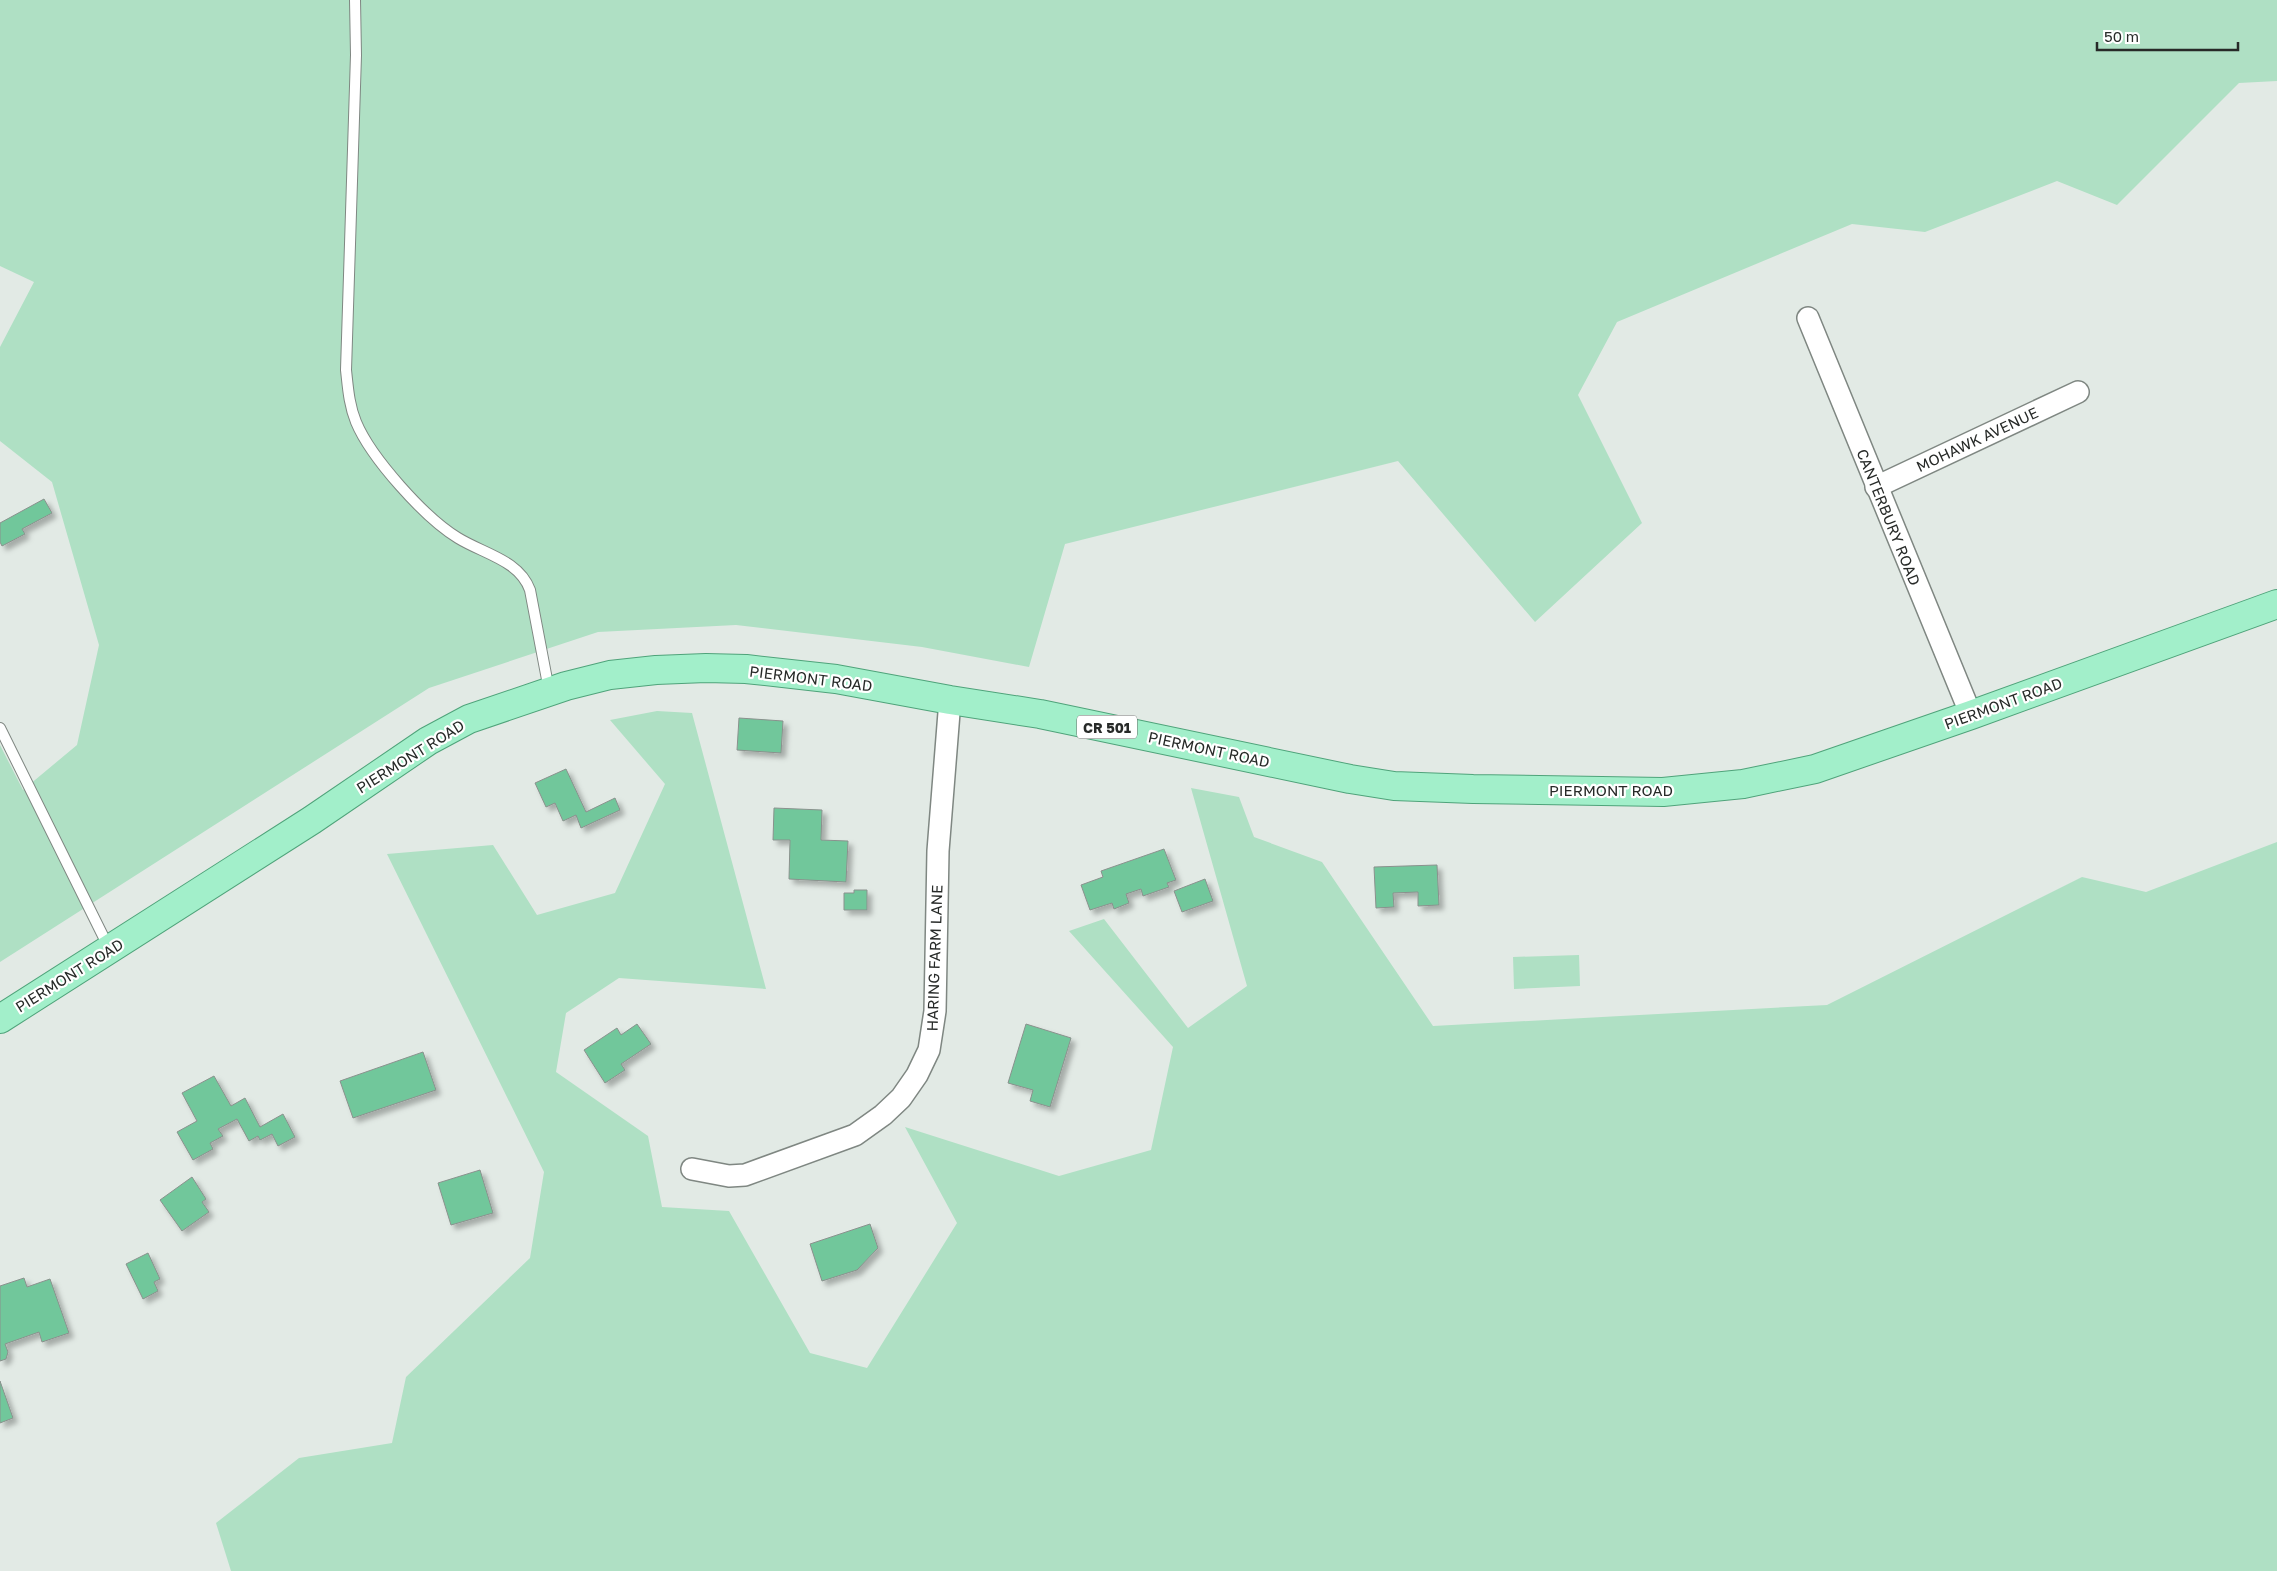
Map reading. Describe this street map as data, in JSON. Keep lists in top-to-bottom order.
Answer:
{
  "streets": {
    "main road": ["PIERMONT ROAD", "CR 501"],
    "street": ["MOHAWK AVENUE", "CANTERBURY ROAD", "HARING FARM LANE"]
  },
  "crossings": [
    ["MOHAWK AVENUE", "CANTERBURY ROAD"],
    ["CANTERBURY ROAD", "PIERMONT ROAD"],
    ["PIERMONT ROAD", "HARING FARM LANE"]
  ],
  "scale_bar": "50 m"
}
